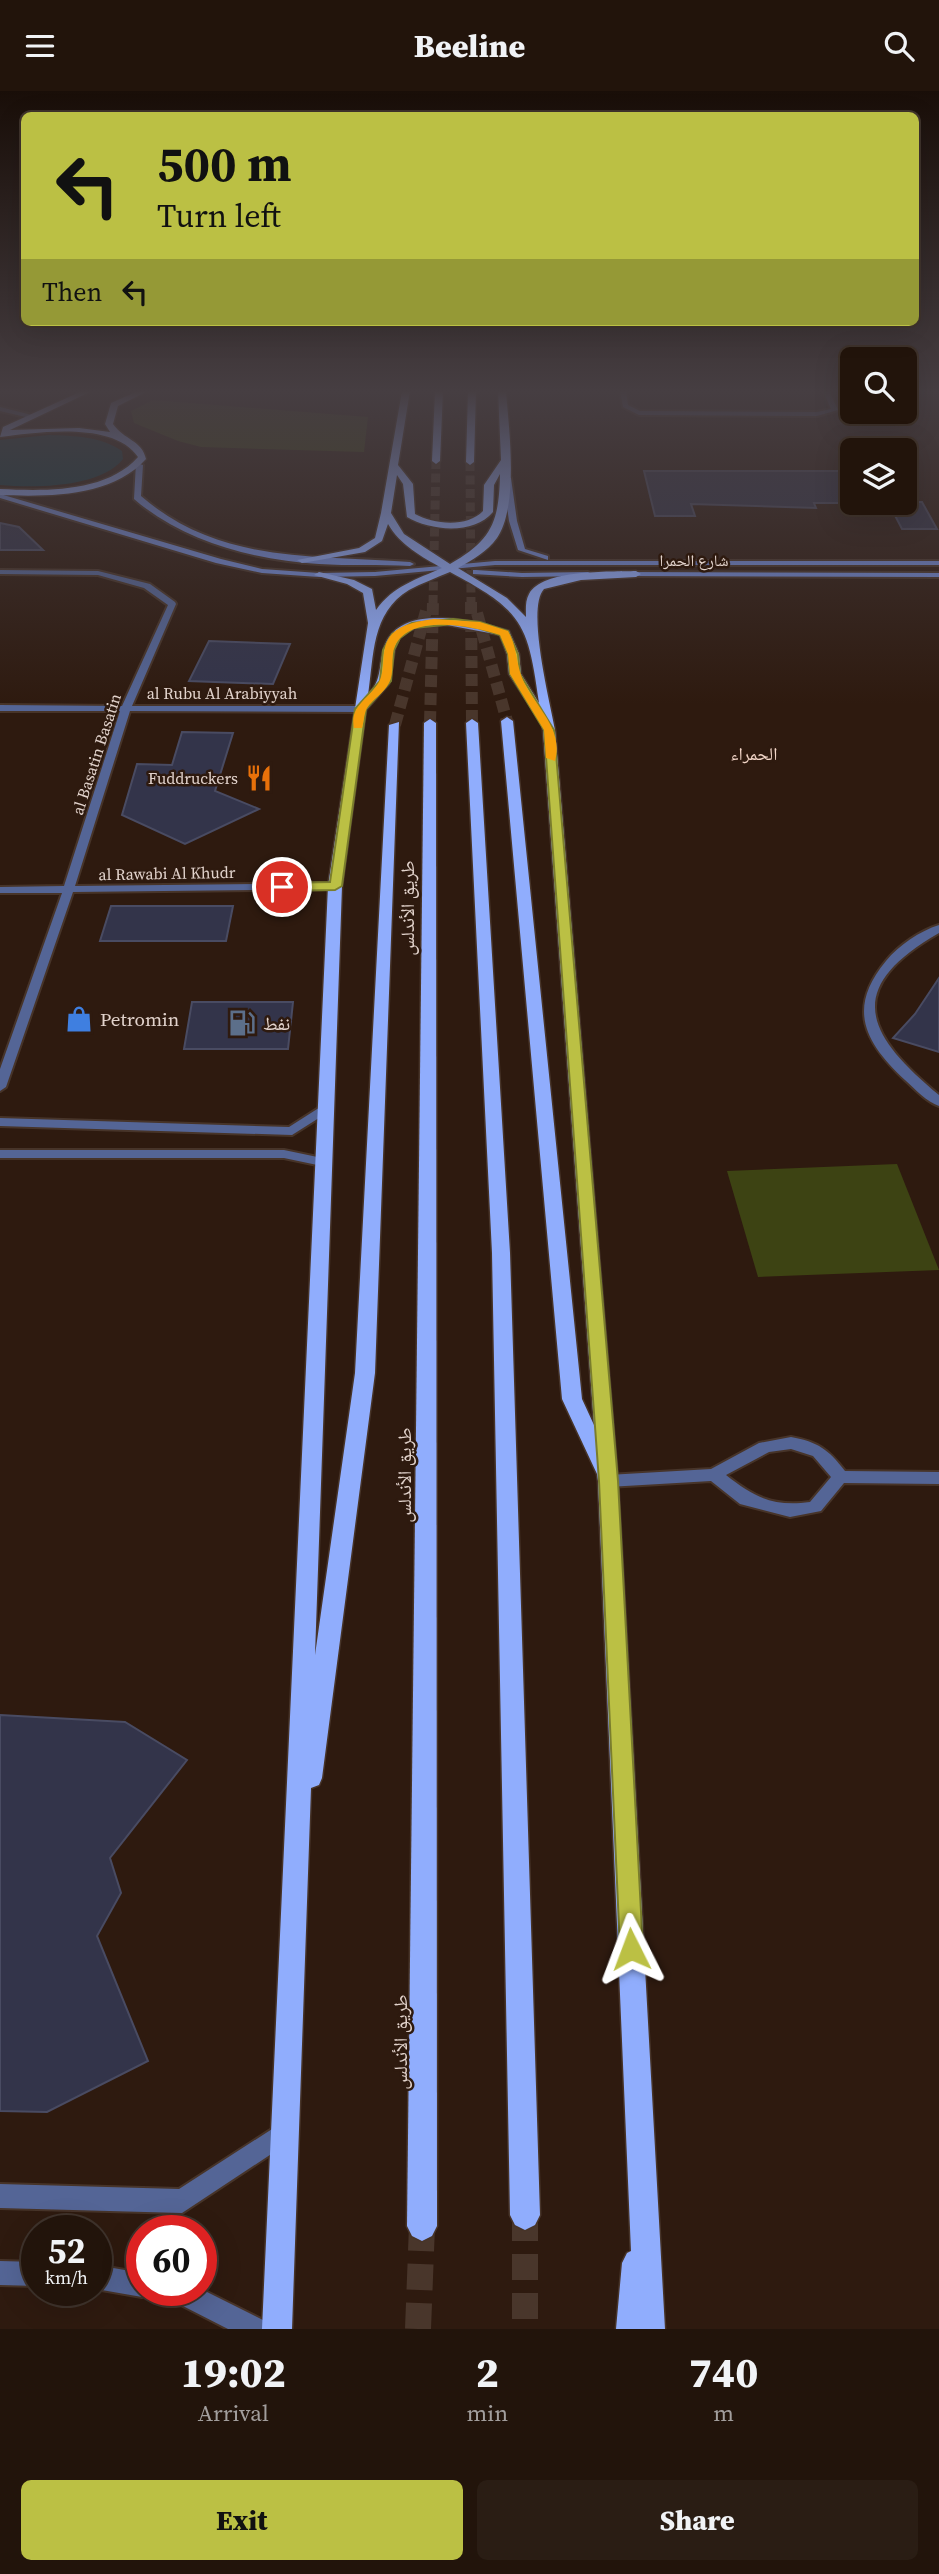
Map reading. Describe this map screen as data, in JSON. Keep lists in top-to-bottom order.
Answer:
{
  "streets": {
    "main road": ["شارع الحمرا", "طريق الأندلس"],
    "street": ["al Rubu Al Arabiyyah", "al Basatin Basatin", "al Rawabi Al Khudr"]
  },
  "crossings": [
    ["al Rubu Al Arabiyyah", "al Basatin Basatin"],
    ["al Basatin Basatin", "al Rawabi Al Khudr"]
  ],
  "districts": ["الحمراء"],
  "places": {
    "restaurant": ["Fuddruckers"],
    "shop": ["Petromin"],
    "fuel station": ["نفط"]
  },
  "page": {
    "header": "Beeline",
    "turn": ["500 m", "Turn left"],
    "then": "Then",
    "speed": "52 km/h",
    "limit": "60",
    "eta": [
      "19:02",
      "Arrival",
      "2",
      "min",
      "740",
      "m"
    ],
    "buttons": ["Exit", "Share"]
  }
}
